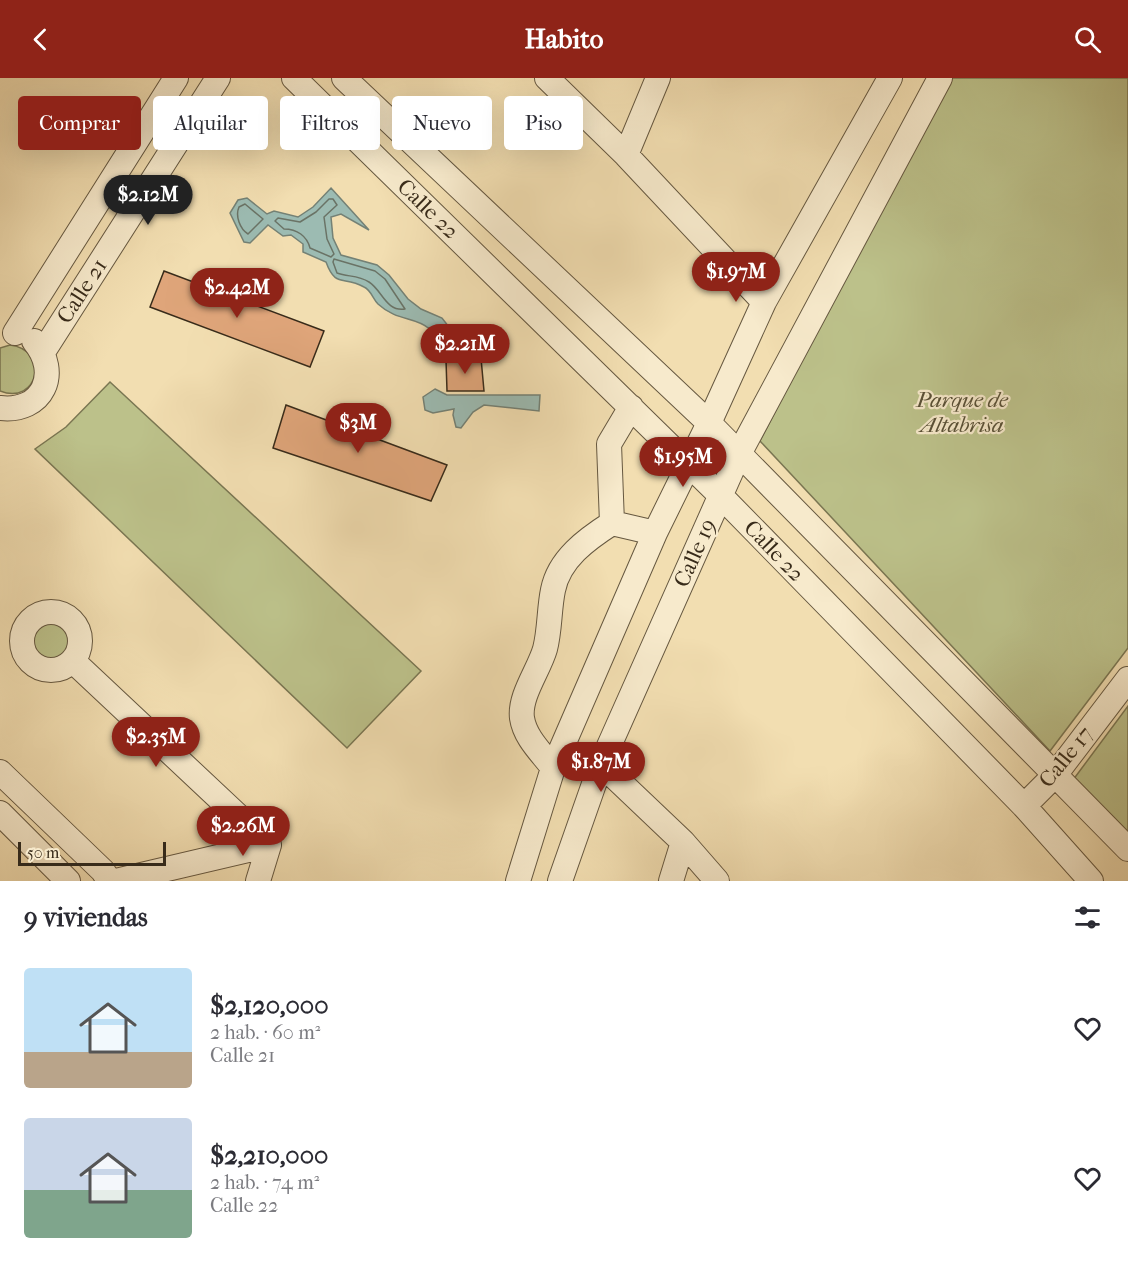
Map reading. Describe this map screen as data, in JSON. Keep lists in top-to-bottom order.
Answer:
{
  "streets": {
    "street": [
      "Calle 22",
      "Calle 21",
      "Calle 19",
      "Calle 17"
    ]
  },
  "crossings": [
    ["Calle 22", "Calle 19"],
    ["Calle 22", "Calle 17"]
  ],
  "parks": ["Parque de Altabrisa"],
  "scale_bar": "50 m",
  "page": {
    "header": "Habito",
    "chip": [
      "Comprar",
      "Alquilar",
      "Filtros",
      "Nuevo",
      "Piso"
    ],
    "price": [
      "$2.12M",
      "$1.97M",
      "$2.42M",
      "$2.21M",
      "$3M",
      "$1.95M",
      "$2.35M",
      "$1.87M",
      "$2.26M"
    ],
    "scale": "50 m",
    "heading": "9 viviendas",
    "list": [
      {
        "name": "$2,120,000",
        "note": "2 hab. · 60 m² · Calle 21"
      },
      {
        "name": "$2,210,000",
        "note": "2 hab. · 74 m² · Calle 22"
      }
    ]
  }
}
